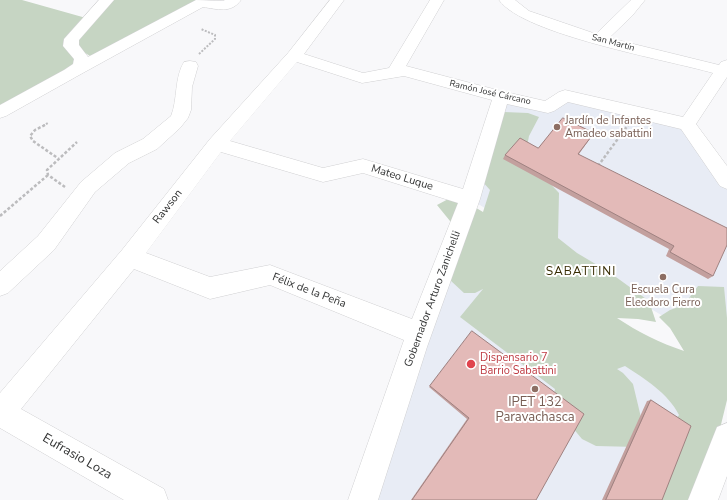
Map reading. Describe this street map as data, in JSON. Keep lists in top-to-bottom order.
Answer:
{
  "streets": {
    "street": [
      "San Martín",
      "Ramón José Cárcano",
      "Mateo Luque",
      "Rawson",
      "Félix de la Peña",
      "Gobernador Arturo Zanichelli",
      "Eufrasio Loza"
    ]
  },
  "crossings": [
    ["Ramón José Cárcano", "Gobernador Arturo Zanichelli"],
    ["Mateo Luque", "Rawson"],
    ["Mateo Luque", "Gobernador Arturo Zanichelli"],
    ["Rawson", "Félix de la Peña"],
    ["Rawson", "Eufrasio Loza"],
    ["Félix de la Peña", "Gobernador Arturo Zanichelli"]
  ],
  "districts": ["SABATTINI"],
  "places": [
    "Jardín de Infantes Amadeo sabattini",
    "Escuela Cura Eleodoro Fierro",
    "Dispensario 7 Barrio Sabattini",
    "IPET 132 Paravachasca"
  ]
}
